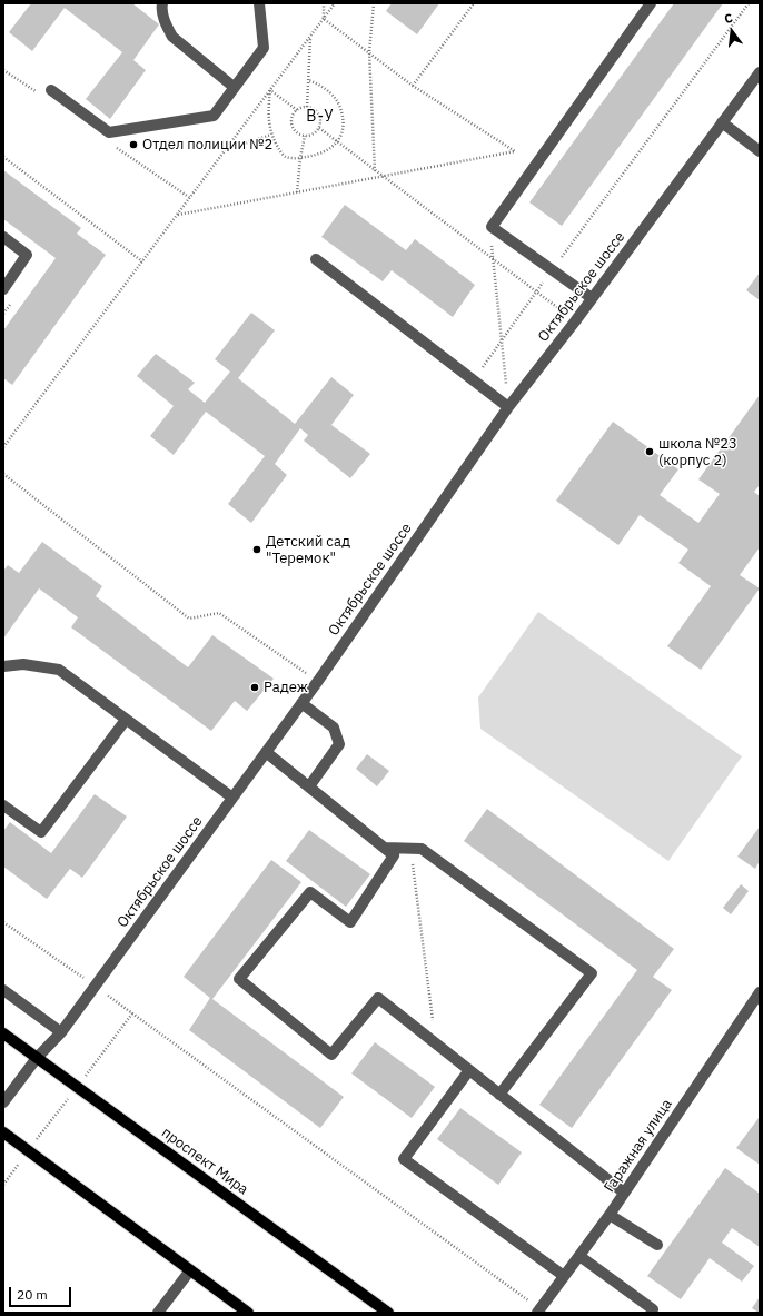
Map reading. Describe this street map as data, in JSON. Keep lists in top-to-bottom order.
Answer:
{
  "streets": {
    "main road": ["проспект Мира"],
    "street": ["Октябрьское шоссе", "Гаражная улица"]
  },
  "crossings": [
    ["Октябрьское шоссе", "проспект Мира"]
  ],
  "districts": ["В-У"],
  "places": [
    "Отдел полиции №2",
    "школа №23 (корпус 2)",
    "Детский сад \"Теремок\"",
    "Радеж"
  ],
  "scale_bar": "20 m",
  "north": "top"
}
